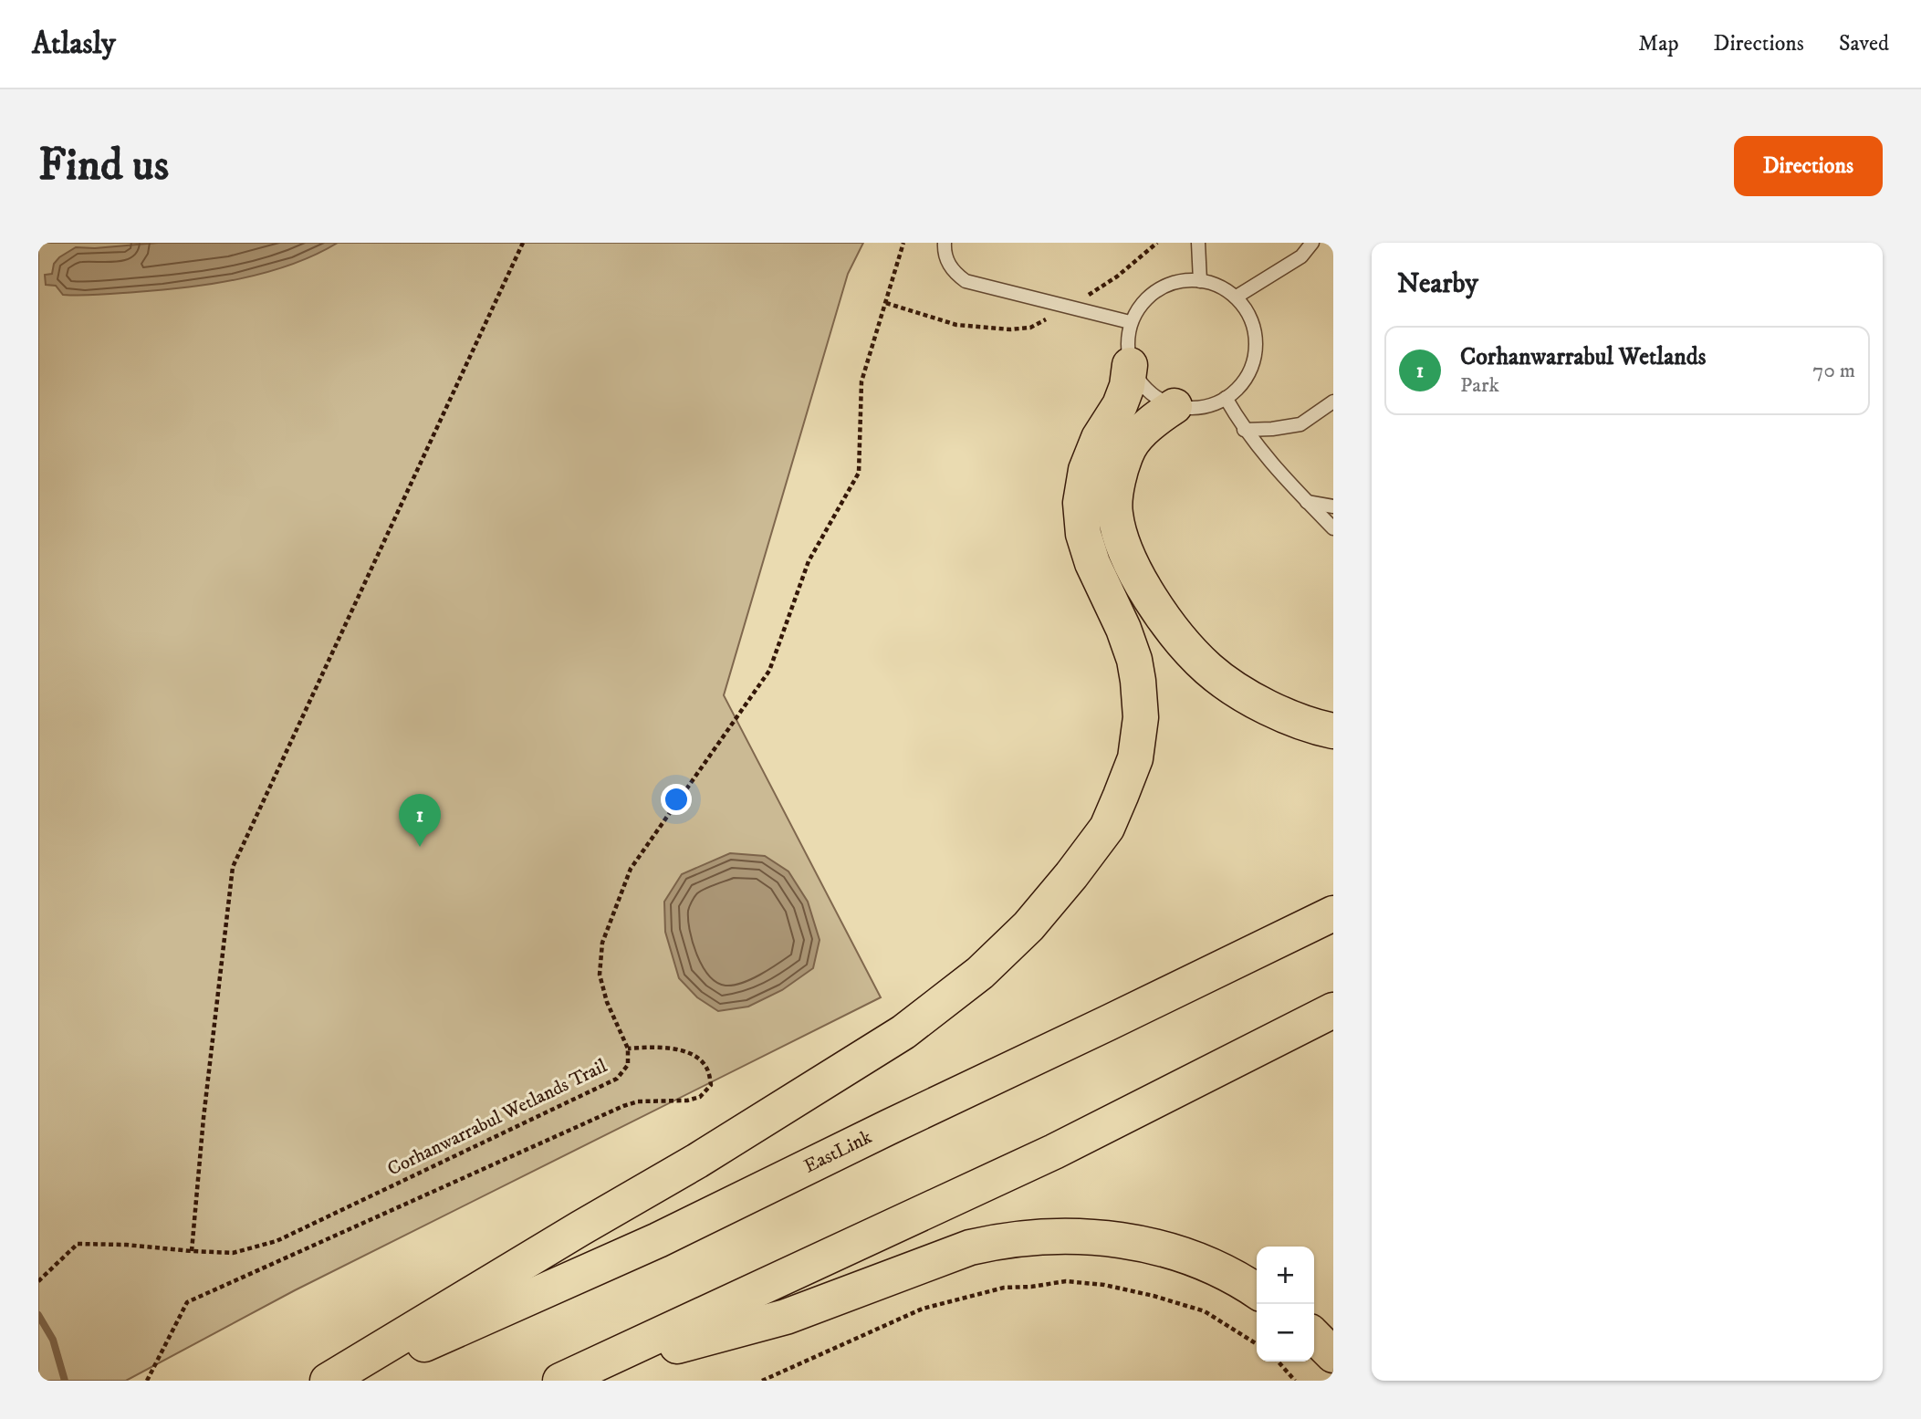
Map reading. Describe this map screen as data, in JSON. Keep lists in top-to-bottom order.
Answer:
{
  "streets": {
    "highway": ["EastLink"],
    "path": ["Corhanwarrabul Wetlands Trail"]
  },
  "page": {
    "header": "Atlasly",
    "nav": ["Map", "Directions", "Saved"],
    "buttons": "Directions",
    "title": "Find us",
    "heading": "Nearby",
    "list": [
      {
        "mark": "1",
        "name": "Corhanwarrabul Wetlands",
        "note": "Park",
        "value": "70 m"
      }
    ],
    "pins": "1",
    "map_buttons": ["+", "−"]
  }
}
